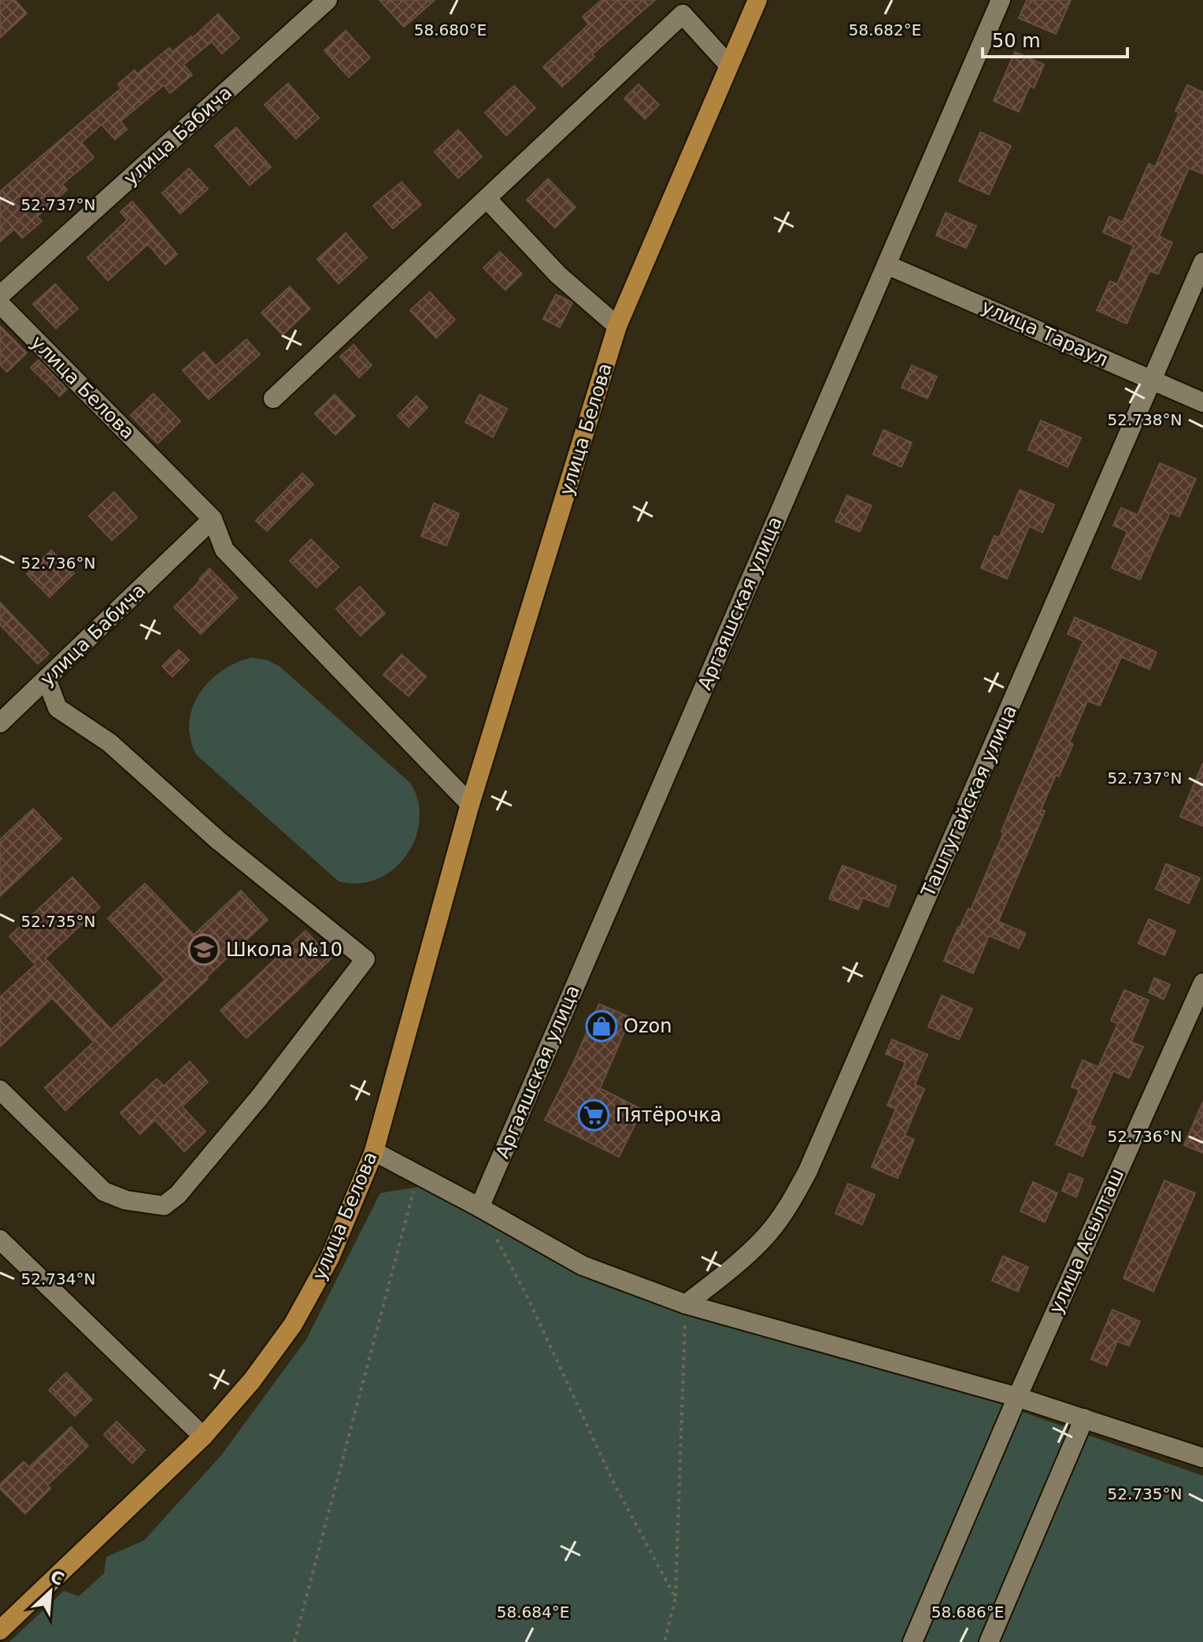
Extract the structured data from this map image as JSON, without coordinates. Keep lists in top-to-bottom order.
{
  "streets": {
    "main road": ["улица Белова"],
    "street": [
      "улица Бабича",
      "улица Тараул",
      "Аргаяшская улица",
      "Таштугайская улица",
      "улица Асылташ"
    ]
  },
  "crossings": [
    ["улица Бабича", "улица Белова"],
    ["улица Тараул", "Аргаяшская улица"],
    ["улица Тараул", "Таштугайская улица"]
  ],
  "places": {
    "school or university": ["Школа №10"],
    "shop": ["Ozon"],
    "supermarket": ["Пятёрочка"]
  },
  "scale_bar": "50 m",
  "north": "top right",
  "coordinates": [
    "58.680°E",
    "58.682°E",
    "52.737°N",
    "52.738°N",
    "52.736°N",
    "52.735°N",
    "52.734°N",
    "58.684°E",
    "58.686°E"
  ]
}
